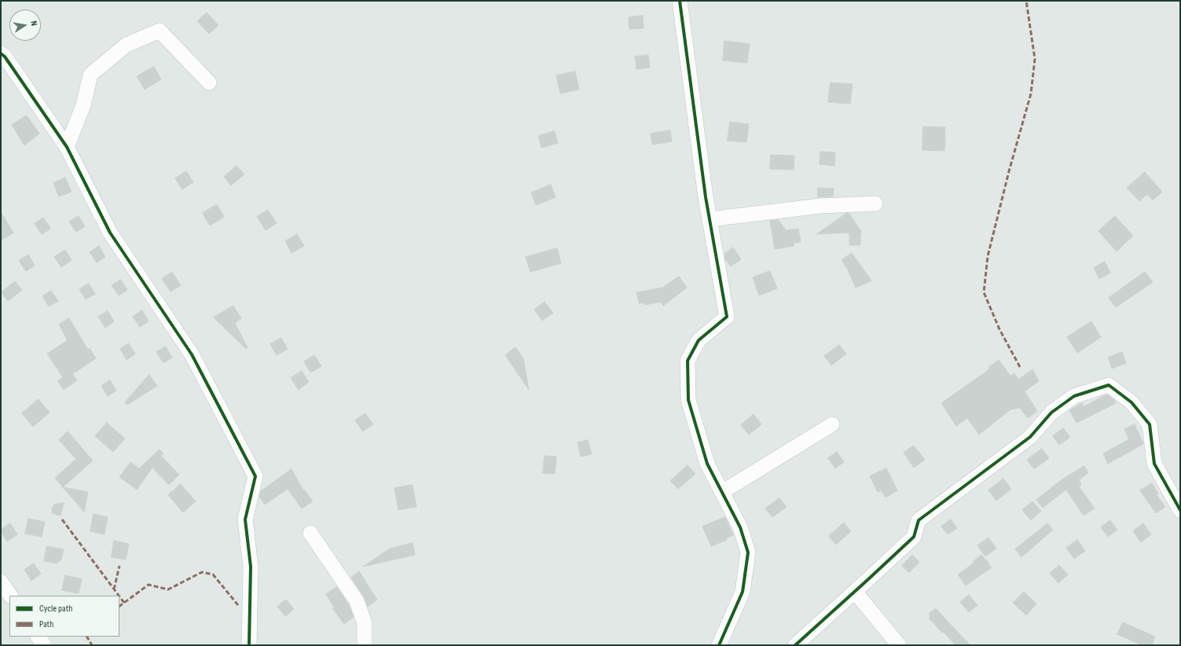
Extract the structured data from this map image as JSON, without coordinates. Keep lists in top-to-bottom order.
{
  "legend": ["Cycle path", "Path"],
  "north": "right"
}
